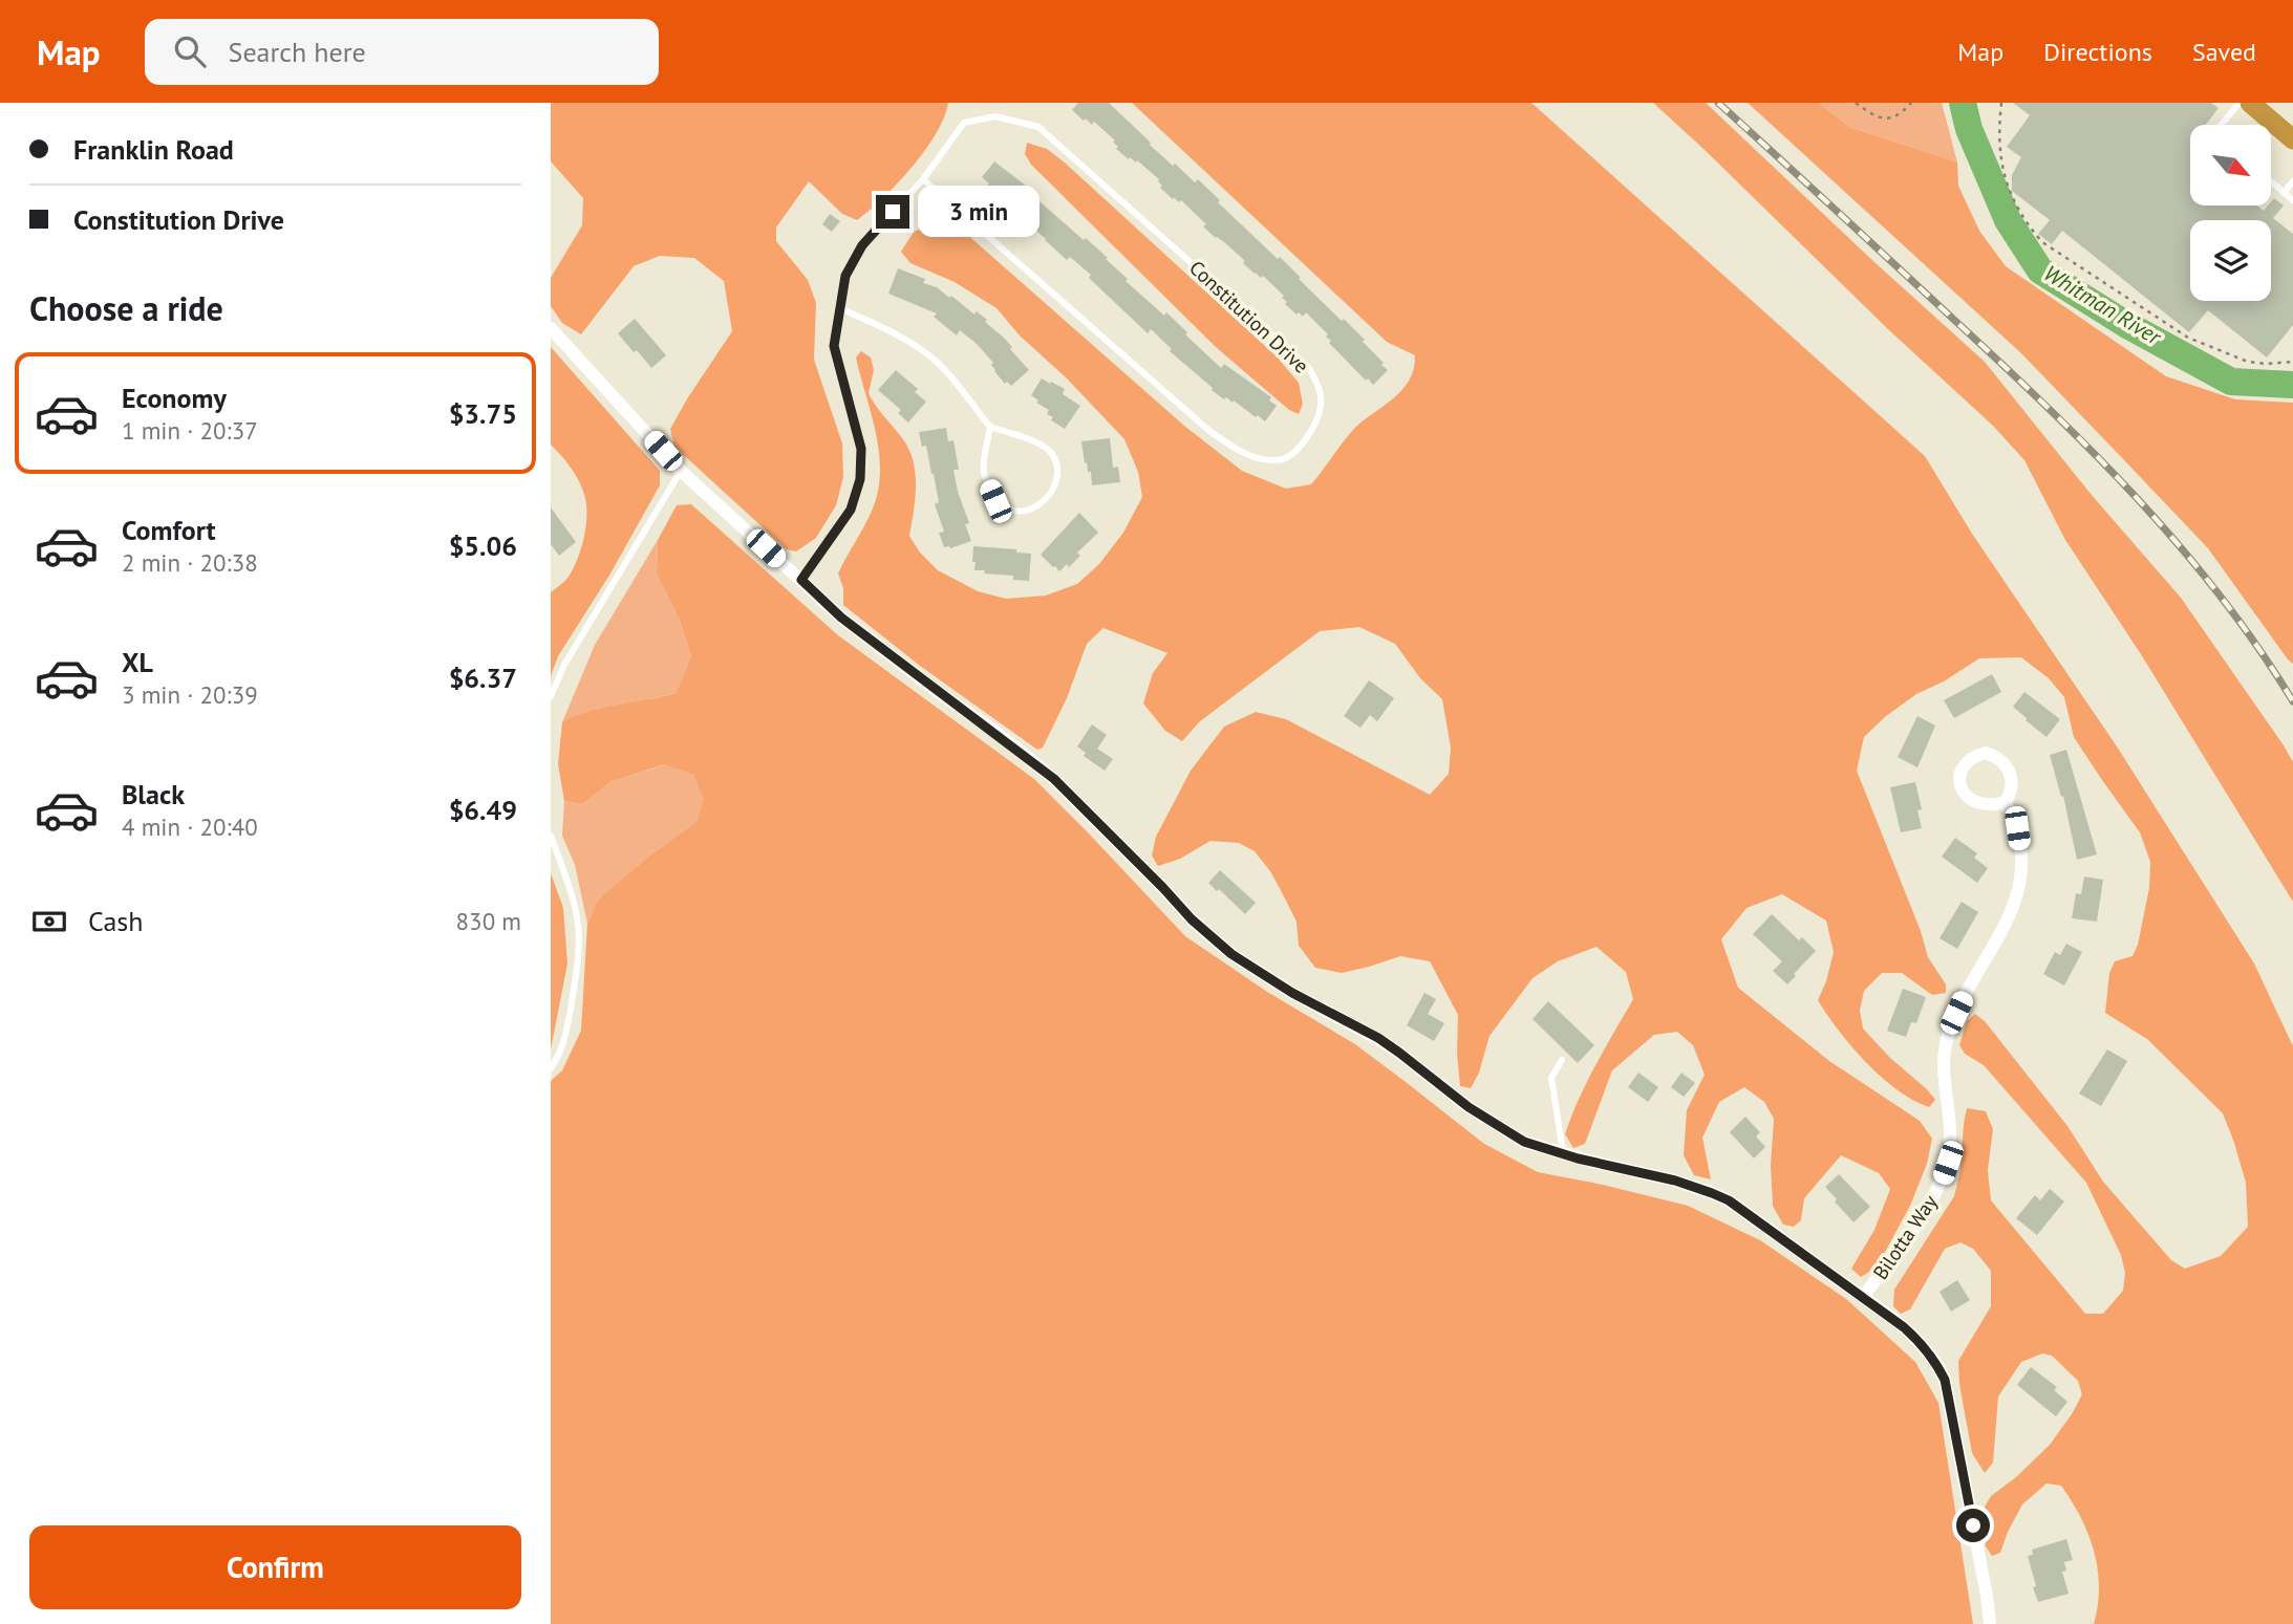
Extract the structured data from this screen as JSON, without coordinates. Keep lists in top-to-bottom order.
{
  "streets": {
    "street": ["Bilotta Way"],
    "lane": ["Constitution Drive"]
  },
  "water": ["Whitman River"],
  "north": "bottom right",
  "page": {
    "header": "Map",
    "search": "Search here",
    "nav": ["Map", "Directions", "Saved"],
    "banner": ["Franklin Road", "Constitution Drive"],
    "bubble": "3 min",
    "heading": "Choose a ride",
    "list": [
      {
        "name": "Economy",
        "note": "1 min · 20:37",
        "value": "$3.75"
      },
      {
        "name": "Comfort",
        "note": "2 min · 20:38",
        "value": "$5.06"
      },
      {
        "name": "XL",
        "note": "3 min · 20:39",
        "value": "$6.37"
      },
      {
        "name": "Black",
        "note": "4 min · 20:40",
        "value": "$6.49"
      }
    ],
    "pay": ["Cash", "830 m"],
    "buttons": "Confirm"
  }
}
